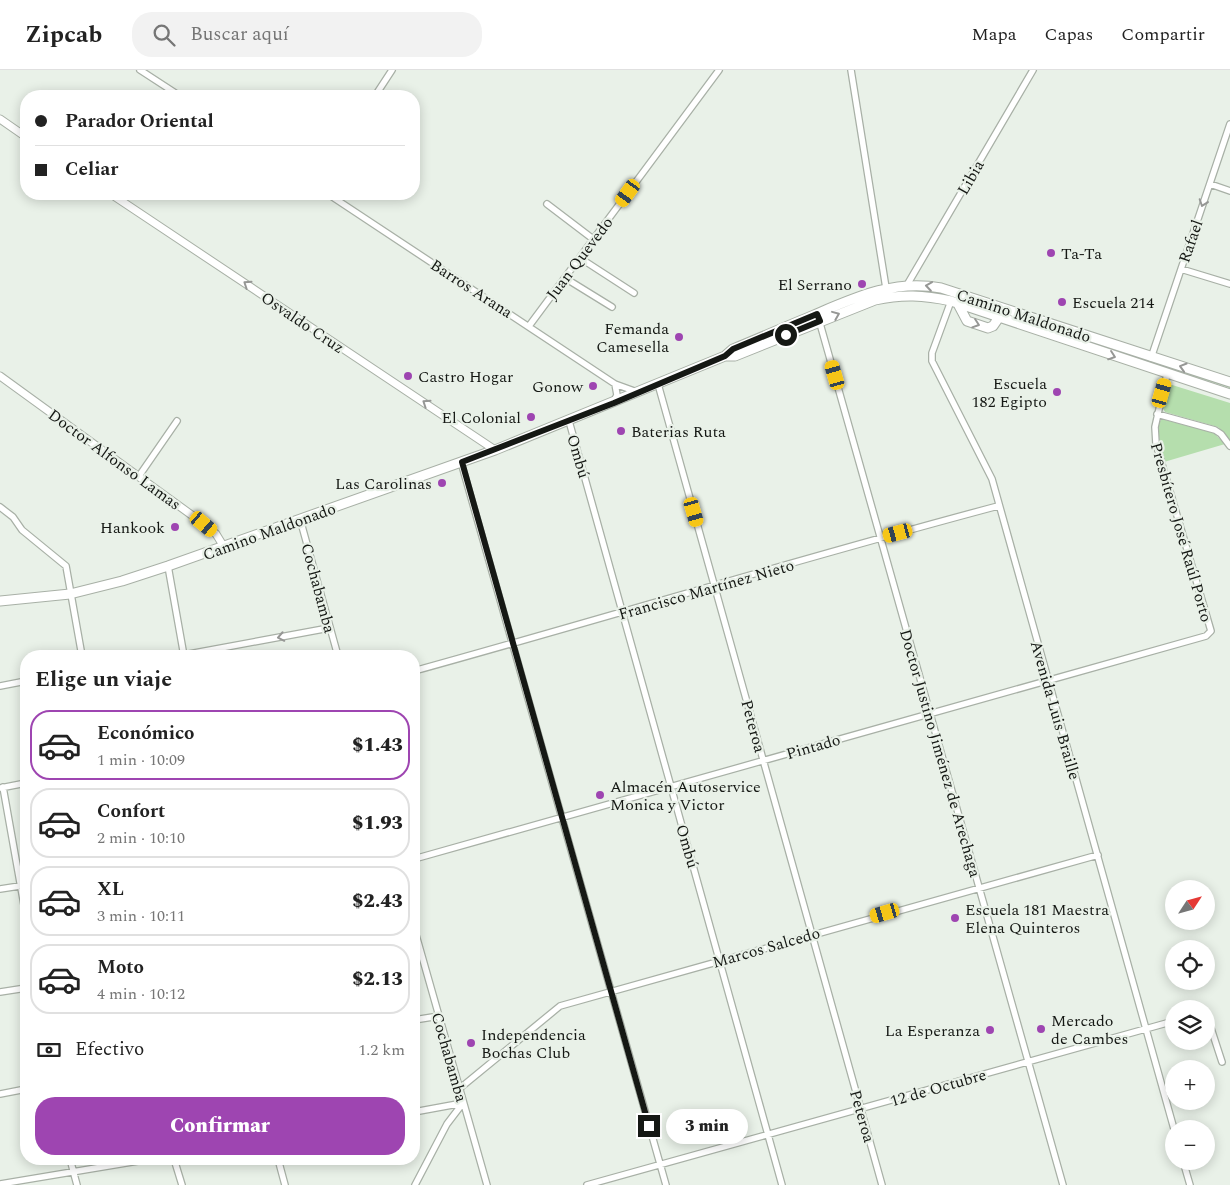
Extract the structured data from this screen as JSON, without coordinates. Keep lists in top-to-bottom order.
{
  "streets": {
    "main road": ["Camino Maldonado"],
    "street": [
      "Libia",
      "Rafael",
      "Juan Quevedo",
      "Barros Arana",
      "Osvaldo Cruz",
      "Ombú",
      "Doctor Alfonso Lamas",
      "Presbítero José Raúl Porto",
      "Cochabamba",
      "Francisco Martínez Nieto",
      "Avenida Luis Braille",
      "Peteroa",
      "Pintado",
      "Doctor Justino Jiménez de Arechaga",
      "Marcos Salcedo",
      "12 de Octubre"
    ]
  },
  "crossings": [
    ["Libia", "Camino Maldonado"],
    ["Rafael", "Camino Maldonado"],
    ["Juan Quevedo", "Barros Arana"],
    ["Barros Arana", "Camino Maldonado"],
    ["Camino Maldonado", "Osvaldo Cruz"],
    ["Camino Maldonado", "Ombú"],
    ["Camino Maldonado", "Doctor Alfonso Lamas"],
    ["Camino Maldonado", "Presbítero José Raúl Porto"],
    ["Camino Maldonado", "Cochabamba"],
    ["Camino Maldonado", "Avenida Luis Braille"],
    ["Camino Maldonado", "Peteroa"],
    ["Camino Maldonado", "Doctor Justino Jiménez de Arechaga"],
    ["Ombú", "Francisco Martínez Nieto"],
    ["Ombú", "Pintado"],
    ["Ombú", "Marcos Salcedo"],
    ["Ombú", "12 de Octubre"],
    ["Presbítero José Raúl Porto", "Pintado"],
    ["Cochabamba", "Marcos Salcedo"],
    ["Francisco Martínez Nieto", "Avenida Luis Braille"],
    ["Francisco Martínez Nieto", "Peteroa"],
    ["Francisco Martínez Nieto", "Doctor Justino Jiménez de Arechaga"],
    ["Avenida Luis Braille", "Pintado"],
    ["Avenida Luis Braille", "Marcos Salcedo"],
    ["Avenida Luis Braille", "12 de Octubre"],
    ["Peteroa", "Pintado"],
    ["Peteroa", "Marcos Salcedo"],
    ["Peteroa", "12 de Octubre"],
    ["Pintado", "Doctor Justino Jiménez de Arechaga"],
    ["Doctor Justino Jiménez de Arechaga", "Marcos Salcedo"],
    ["Doctor Justino Jiménez de Arechaga", "12 de Octubre"]
  ],
  "one_way": ["Rafael", "Osvaldo Cruz"],
  "places": [
    "Ta-Ta",
    "El Serrano",
    "Escuela 214",
    "Femanda Camesella",
    "Castro Hogar",
    "Gonow",
    "Escuela 182 Egipto",
    "El Colonial",
    "Baterias Ruta",
    "Las Carolinas",
    "Hankook",
    "Almacén Autoservice Monica y Victor",
    "Escuela 181 Maestra Elena Quinteros",
    "Mercado de Cambes",
    "La Esperanza",
    "Independencia Bochas Club"
  ],
  "north": "top right",
  "page": {
    "header": "Zipcab",
    "search": "Buscar aquí",
    "nav": ["Mapa", "Capas", "Compartir"],
    "banner": ["Parador Oriental", "Celiar"],
    "heading": "Elige un viaje",
    "list": [
      {
        "name": "Económico",
        "note": "1 min · 10:09",
        "value": "$1.43"
      },
      {
        "name": "Confort",
        "note": "2 min · 10:10",
        "value": "$1.93"
      },
      {
        "name": "XL",
        "note": "3 min · 10:11",
        "value": "$2.43"
      },
      {
        "name": "Moto",
        "note": "4 min · 10:12",
        "value": "$2.13"
      }
    ],
    "map_buttons": ["+", "−"],
    "pay": ["Efectivo", "1.2 km"],
    "buttons": "Confirmar",
    "bubble": "3 min"
  }
}
